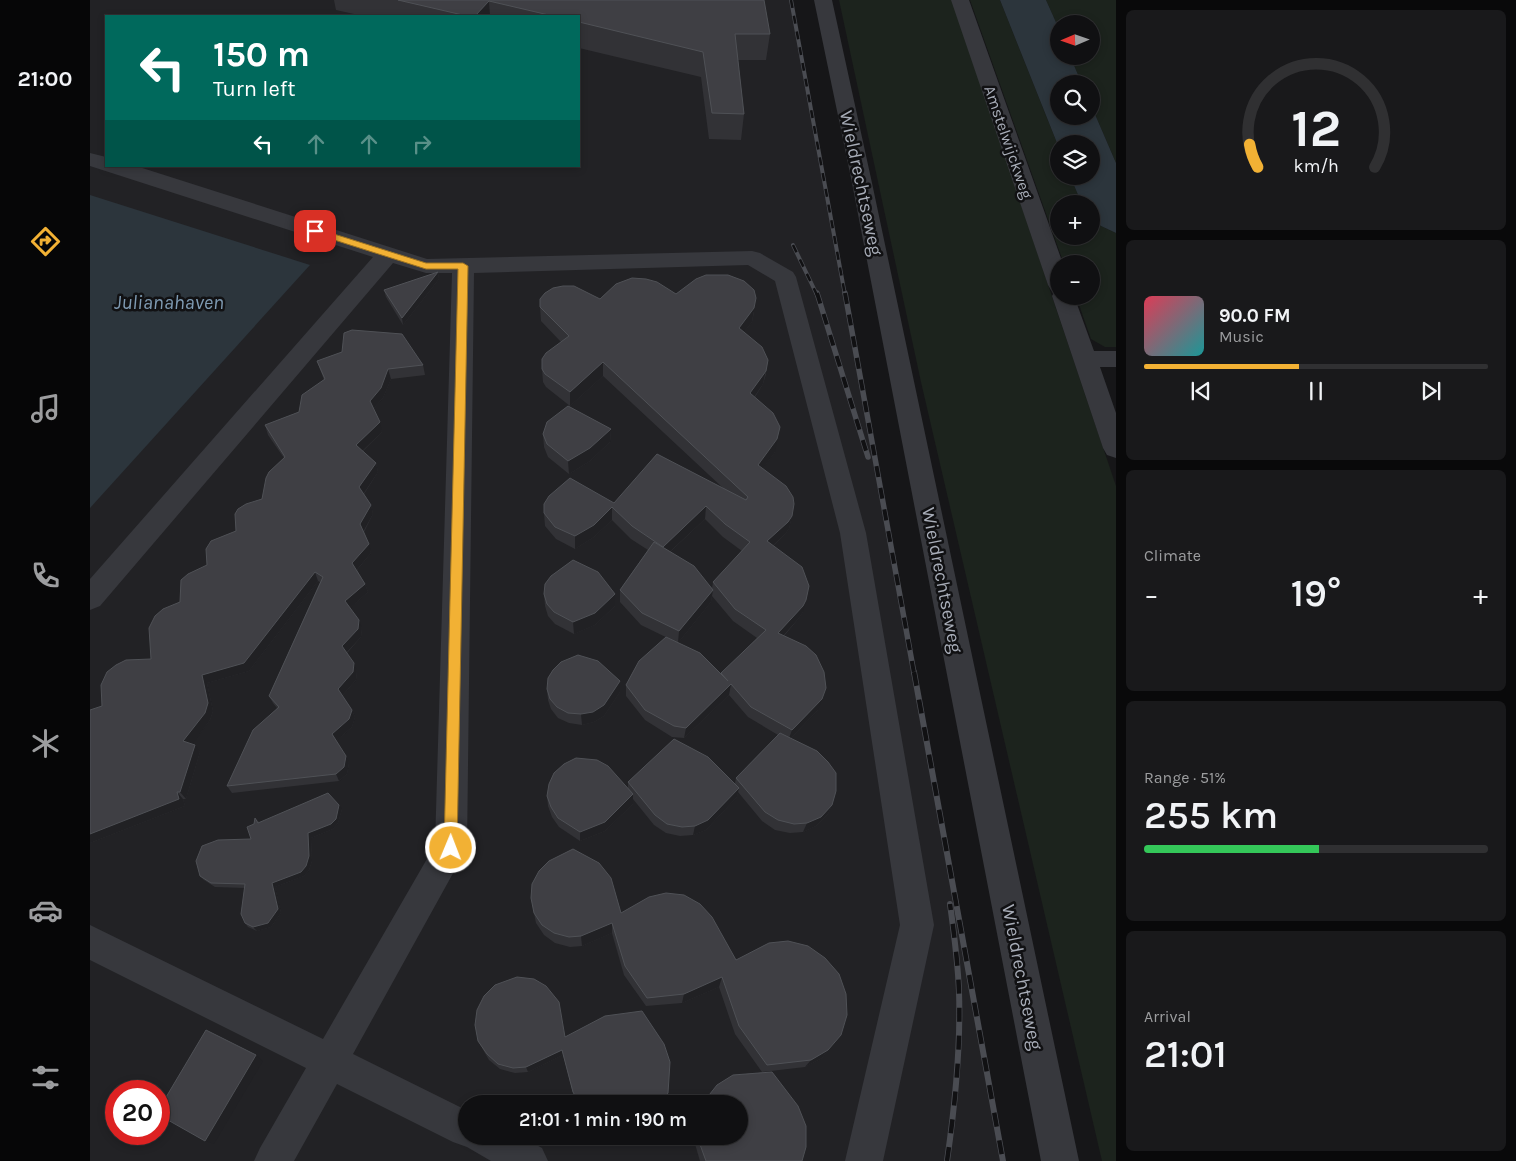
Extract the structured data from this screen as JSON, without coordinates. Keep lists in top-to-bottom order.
{
  "streets": {
    "street": ["Amstelwijckweg", "Wieldrechtseweg"]
  },
  "water": ["Julianahaven"],
  "north": "left",
  "page": {
    "tabs": "21:00",
    "map_buttons": ["+", "−"],
    "turn": ["150 m", "Turn left"],
    "song": ["90.0 FM", "Music"],
    "tile": [
      "Climate",
      ["Range · 51%", "255 km"],
      ["Arrival", "21:01"]
    ],
    "heat": ["−", "19°", "+"],
    "limit": "20",
    "trip": "21:01 · 1 min · 190 m",
    "gauge": ["12", "km/h"]
  }
}
